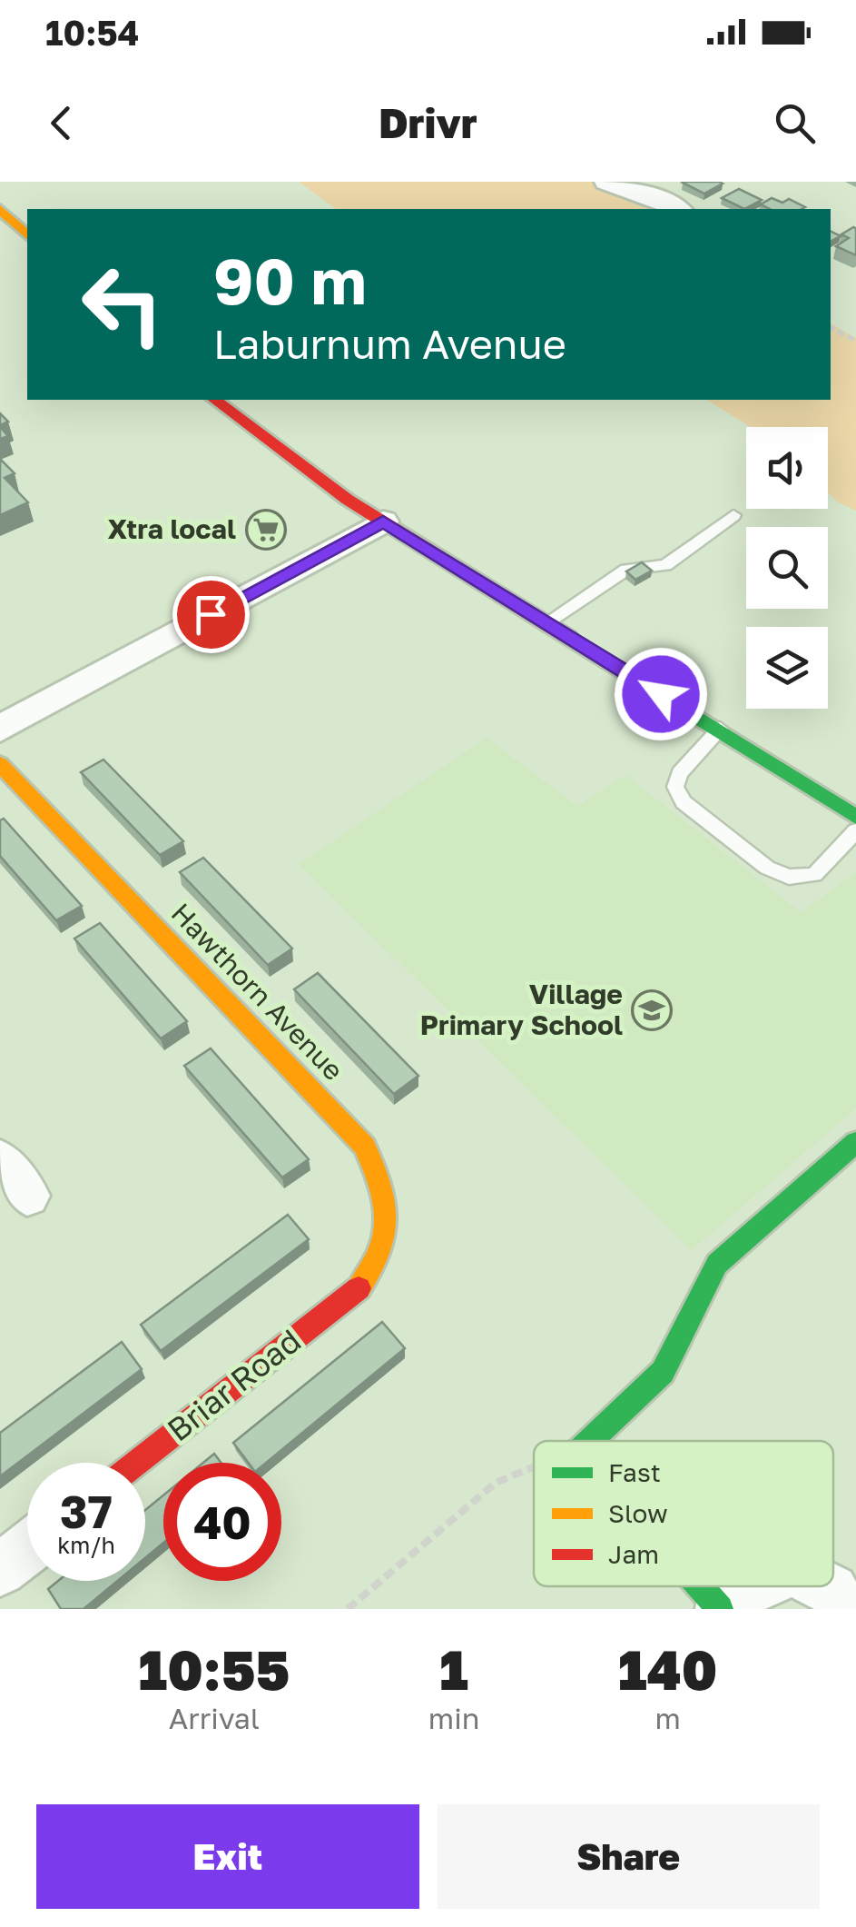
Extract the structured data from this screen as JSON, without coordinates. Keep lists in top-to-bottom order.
{
  "streets": {
    "street": ["Hawthorn Avenue", "Briar Road"]
  },
  "crossings": [
    ["Hawthorn Avenue", "Briar Road"]
  ],
  "places": {
    "supermarket": ["Xtra local"],
    "school or university": ["Village Primary School"]
  },
  "legend": ["Fast", "Slow", "Jam"],
  "page": {
    "status": "10:54",
    "header": "Drivr",
    "turn": ["90 m", "Laburnum Avenue"],
    "speed": "37 km/h",
    "limit": "40",
    "eta": [
      "10:55",
      "Arrival",
      "1",
      "min",
      "140",
      "m"
    ],
    "buttons": ["Exit", "Share"]
  }
}
